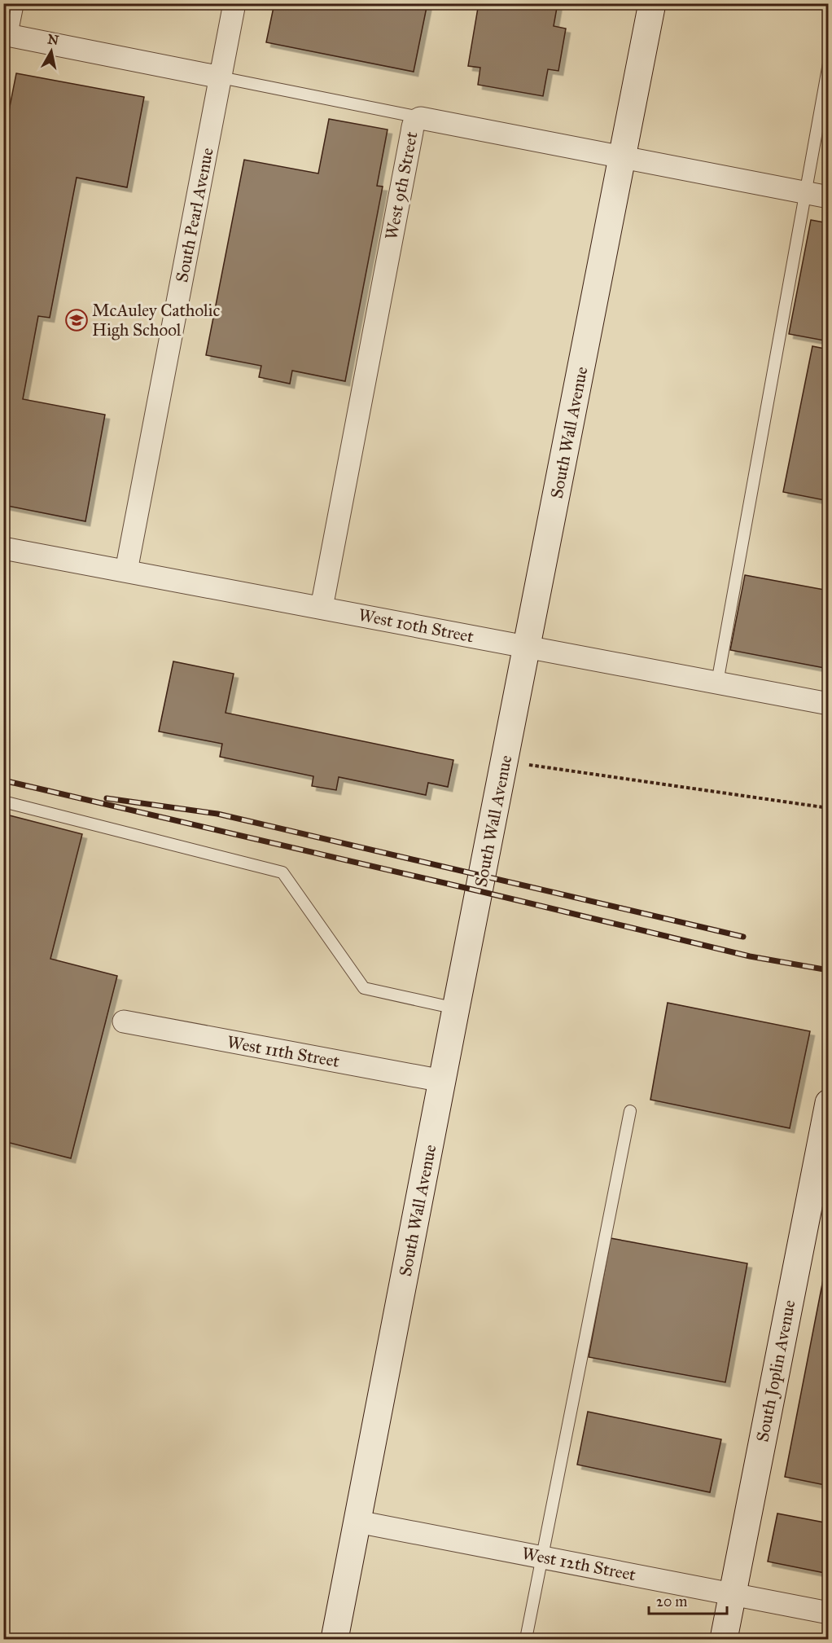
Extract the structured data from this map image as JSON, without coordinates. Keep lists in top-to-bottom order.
{
  "streets": {
    "street": [
      "West 9th Street",
      "South Pearl Avenue",
      "South Wall Avenue",
      "West 10th Street",
      "West 11th Street",
      "South Joplin Avenue",
      "West 12th Street"
    ]
  },
  "crossings": [
    ["West 9th Street", "South Wall Avenue"],
    ["West 9th Street", "West 10th Street"],
    ["South Pearl Avenue", "West 10th Street"],
    ["South Wall Avenue", "West 10th Street"],
    ["South Wall Avenue", "West 11th Street"],
    ["South Wall Avenue", "West 12th Street"],
    ["South Joplin Avenue", "West 12th Street"]
  ],
  "places": {
    "school or university": ["McAuley Catholic High School"]
  },
  "scale_bar": "20 m",
  "north": "top"
}
